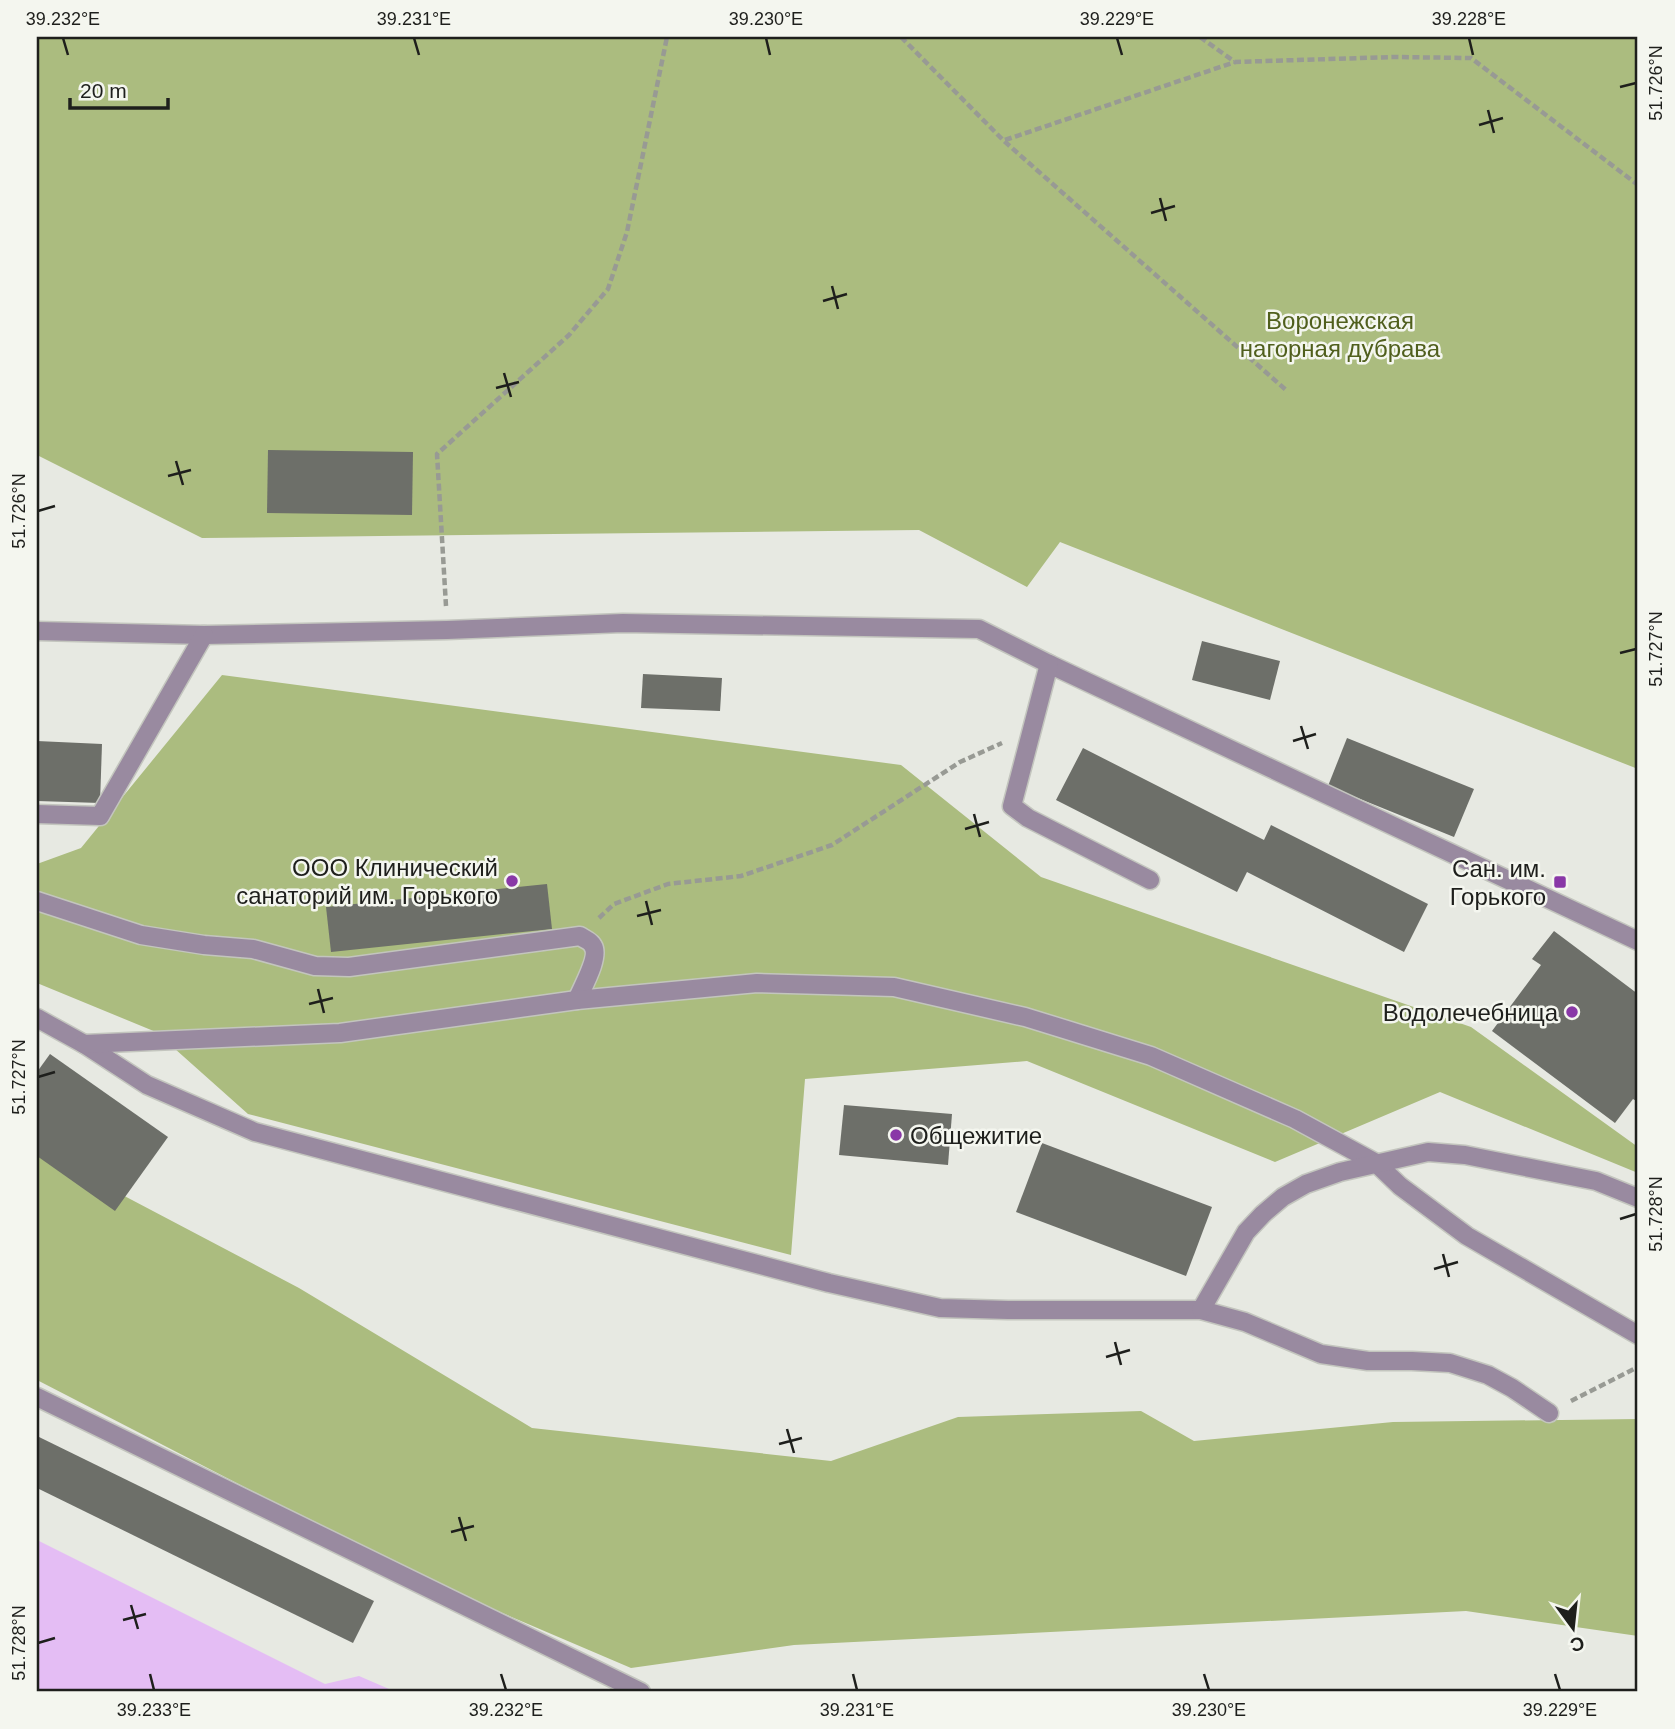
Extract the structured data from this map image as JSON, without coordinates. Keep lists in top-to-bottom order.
{
  "parks": ["Воронежская нагорная дубрава"],
  "places": {
    "other": ["ООО Клинический санаторий им. Горького", "Водолечебница", "Общежитие"],
    "transit": ["Сан. им. Горького"]
  },
  "scale_bar": "20 m",
  "north": "bottom",
  "coordinates": [
    "39.232°E",
    "39.231°E",
    "39.230°E",
    "39.229°E",
    "39.228°E",
    "51.726°N",
    "51.727°N",
    "51.728°N",
    "39.233°E"
  ]
}
